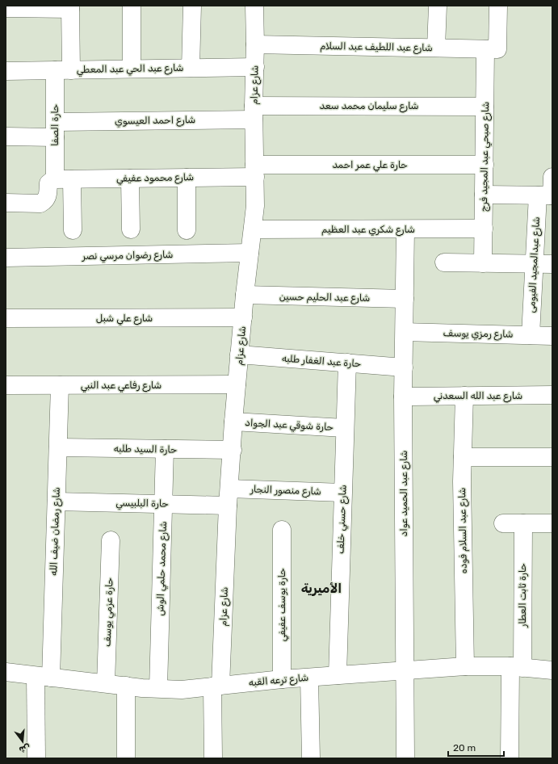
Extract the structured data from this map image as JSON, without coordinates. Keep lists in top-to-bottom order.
{
  "streets": {
    "street": [
      "شارع عبد اللطيف عبد السلام",
      "شارع عبد الحي عبد المعطي",
      "شارع عزام",
      "شارع سليمان محمد سعد",
      "شارع احمد العيسوي",
      "حارة الصفا",
      "شارع صبحي عبد المجيد فرج",
      "حارة علي عمر احمد",
      "شارع محمود عفيفي",
      "شارع شكري عبد العظيم",
      "شارع رضوان مرسي نصر",
      "شارع عبدالمجيد الفيومى",
      "شارع عبد الحليم حسين",
      "شارع علي شبل",
      "شارع رمزي يوسف",
      "حارة عبد الغفار طلبه",
      "شارع رفاعي عبد النبي",
      "شارع عبد الله السعدني",
      "حارة شوقي عبد الجواد",
      "حارة السيد طلبه",
      "شارع منصور النجار",
      "شارع عبد الحميد عواد",
      "حارة البلبيسي",
      "شارع حسني خلف",
      "شارع عبد السلام فوده",
      "شارع رمضان ضيف الله",
      "شارع محمد حلمي الوش",
      "حارة ثابت العطار",
      "حارة يوسف عفيفي",
      "حارة عزمي يوسف",
      "شارع ترعه القبه"
    ]
  },
  "crossings": [
    ["شارع عبد اللطيف عبد السلام", "شارع عزام"],
    ["شارع عبد اللطيف عبد السلام", "شارع صبحي عبد المجيد فرج"],
    ["شارع عبد الحي عبد المعطي", "شارع عزام"],
    ["شارع عبد الحي عبد المعطي", "حارة الصفا"],
    ["شارع عزام", "شارع سليمان محمد سعد"],
    ["شارع عزام", "شارع احمد العيسوي"],
    ["شارع عزام", "حارة علي عمر احمد"],
    ["شارع عزام", "شارع محمود عفيفي"],
    ["شارع عزام", "شارع شكري عبد العظيم"],
    ["شارع عزام", "شارع رضوان مرسي نصر"],
    ["شارع عزام", "شارع عبد الحليم حسين"],
    ["شارع عزام", "شارع علي شبل"],
    ["شارع عزام", "حارة عبد الغفار طلبه"],
    ["شارع عزام", "شارع رفاعي عبد النبي"],
    ["شارع عزام", "حارة شوقي عبد الجواد"],
    ["شارع عزام", "حارة السيد طلبه"],
    ["شارع عزام", "شارع منصور النجار"],
    ["شارع عزام", "حارة البلبيسي"],
    ["شارع عزام", "شارع ترعه القبه"],
    ["شارع سليمان محمد سعد", "شارع احمد العيسوي"],
    ["شارع سليمان محمد سعد", "شارع صبحي عبد المجيد فرج"],
    ["شارع احمد العيسوي", "حارة الصفا"],
    ["حارة الصفا", "شارع محمود عفيفي"],
    ["شارع صبحي عبد المجيد فرج", "حارة علي عمر احمد"],
    ["شارع صبحي عبد المجيد فرج", "شارع شكري عبد العظيم"],
    ["حارة علي عمر احمد", "شارع محمود عفيفي"],
    ["شارع شكري عبد العظيم", "شارع عبد الحميد عواد"],
    ["شارع عبدالمجيد الفيومى", "شارع رمزي يوسف"],
    ["شارع عبد الحليم حسين", "شارع عبد الحميد عواد"],
    ["شارع رمزي يوسف", "شارع عبد الحميد عواد"],
    ["حارة عبد الغفار طلبه", "شارع عبد الحميد عواد"],
    ["حارة عبد الغفار طلبه", "شارع حسني خلف"],
    ["شارع رفاعي عبد النبي", "شارع رمضان ضيف الله"],
    ["شارع عبد الله السعدني", "شارع عبد الحميد عواد"],
    ["شارع عبد الله السعدني", "شارع عبد السلام فوده"],
    ["حارة شوقي عبد الجواد", "شارع حسني خلف"],
    ["حارة السيد طلبه", "شارع رمضان ضيف الله"],
    ["حارة السيد طلبه", "شارع محمد حلمي الوش"],
    ["شارع منصور النجار", "حارة البلبيسي"],
    ["شارع منصور النجار", "شارع حسني خلف"],
    ["شارع عبد الحميد عواد", "شارع ترعه القبه"],
    ["حارة البلبيسي", "شارع رمضان ضيف الله"],
    ["حارة البلبيسي", "شارع محمد حلمي الوش"],
    ["شارع حسني خلف", "شارع ترعه القبه"],
    ["شارع عبد السلام فوده", "شارع ترعه القبه"],
    ["شارع رمضان ضيف الله", "شارع ترعه القبه"],
    ["شارع محمد حلمي الوش", "شارع ترعه القبه"],
    ["حارة ثابت العطار", "شارع ترعه القبه"],
    ["حارة يوسف عفيفي", "شارع ترعه القبه"],
    ["حارة عزمي يوسف", "شارع ترعه القبه"]
  ],
  "districts": ["الأميرية"],
  "scale_bar": "20 m",
  "north": "bottom"
}
